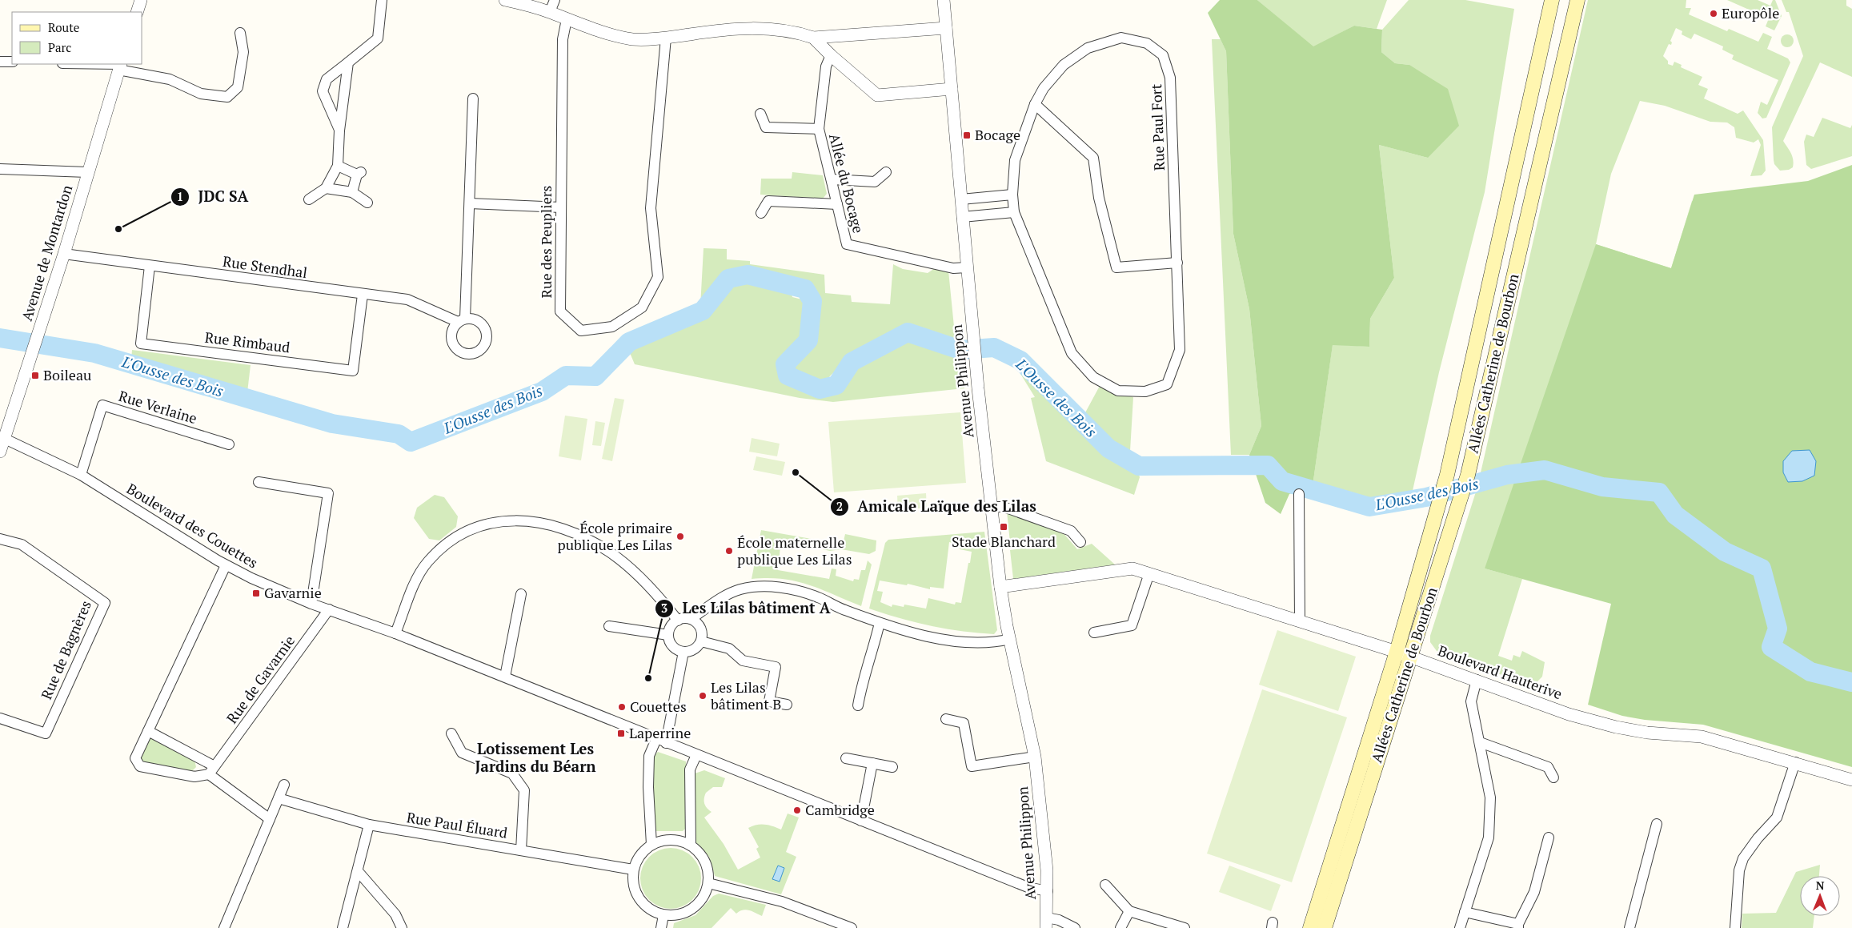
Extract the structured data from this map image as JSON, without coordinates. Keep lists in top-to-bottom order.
{
  "streets": {
    "main road": ["Allées Catherine de Bourbon"],
    "street": [
      "Rue Paul Fort",
      "Allée du Bocage",
      "Rue des Peupliers",
      "Avenue de Montardon",
      "Rue Stendhal",
      "Rue Rimbaud",
      "Avenue Philippon",
      "Rue Verlaine",
      "Boulevard des Couettes",
      "Rue de Bagnères",
      "Boulevard Hauterive",
      "Rue de Gavarnie",
      "Rue Paul Éluard"
    ]
  },
  "crossings": [
    ["Allée du Bocage", "Avenue Philippon"],
    ["Avenue de Montardon", "Rue Stendhal"],
    ["Avenue de Montardon", "Boulevard des Couettes"],
    ["Rue Stendhal", "Rue Rimbaud"],
    ["Allées Catherine de Bourbon", "Boulevard Hauterive"],
    ["Avenue Philippon", "Boulevard des Couettes"],
    ["Avenue Philippon", "Boulevard Hauterive"],
    ["Rue Verlaine", "Boulevard des Couettes"],
    ["Boulevard des Couettes", "Rue de Gavarnie"]
  ],
  "districts": ["Lotissement Les Jardins du Béarn"],
  "water": ["L'Ousse des Bois"],
  "places": {
    "other": [
      "Europôle",
      "JDC SA",
      "Amicale Laïque des Lilas",
      "École primaire publique Les Lilas",
      "École maternelle publique Les Lilas",
      "Les Lilas bâtiment A",
      "Les Lilas bâtiment B",
      "Couettes",
      "Cambridge"
    ],
    "transit": [
      "Bocage",
      "Boileau",
      "Stade Blanchard",
      "Gavarnie",
      "Laperrine"
    ]
  },
  "legend": ["Route", "Parc"],
  "north": "top"
}
